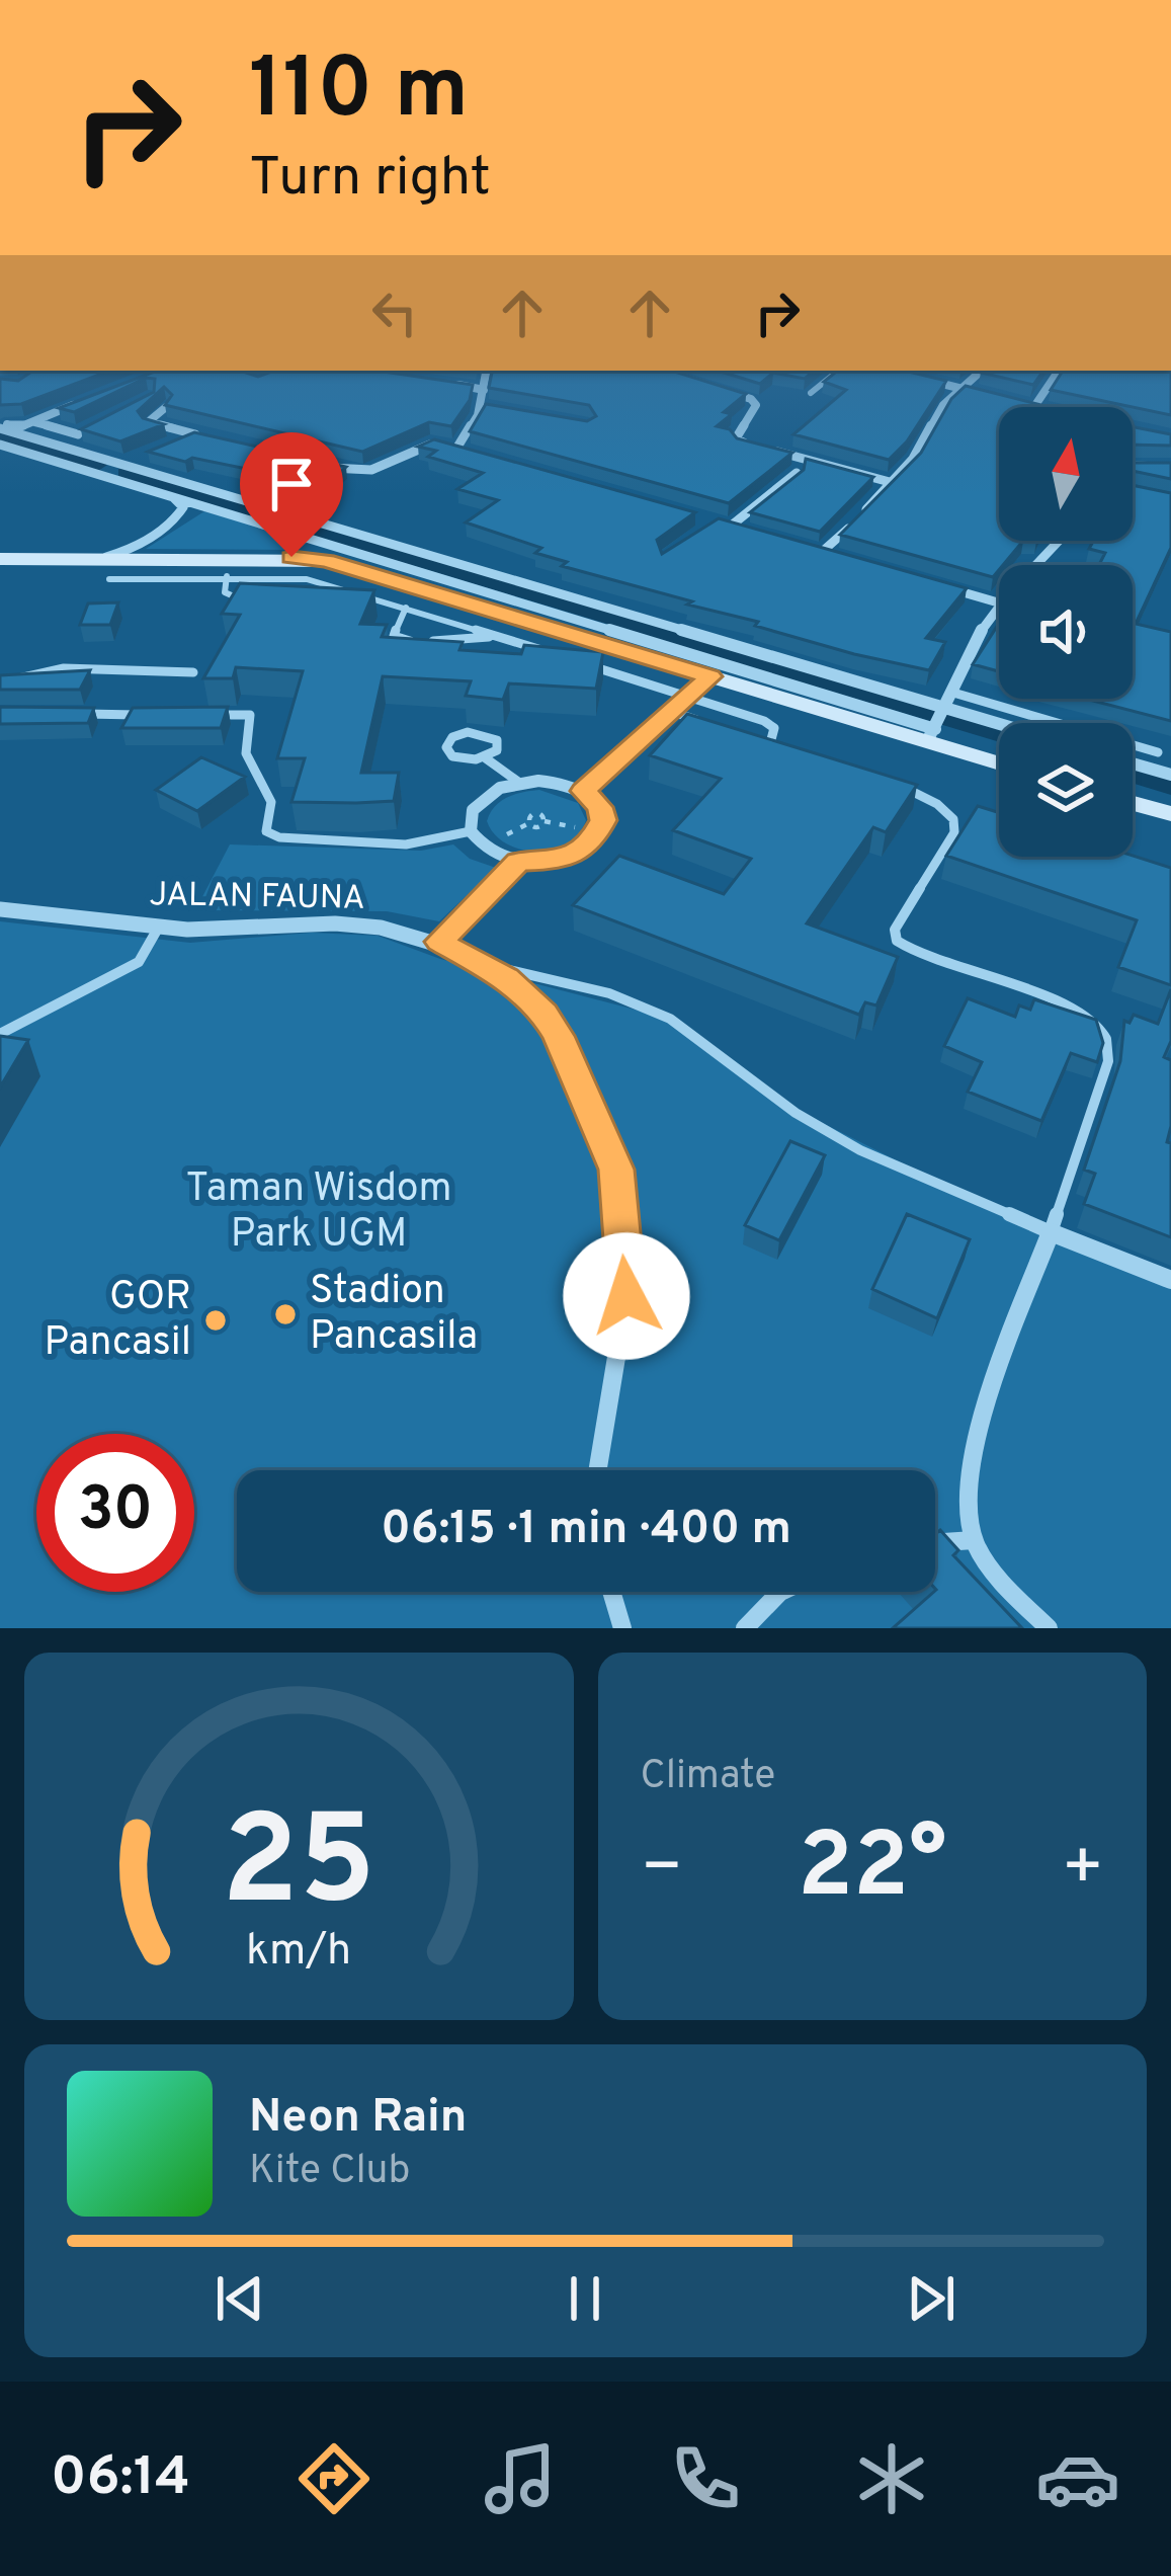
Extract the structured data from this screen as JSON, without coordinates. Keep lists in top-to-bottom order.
{
  "streets": {
    "street": ["JALAN FAUNA"]
  },
  "parks": ["Taman Wisdom Park UGM"],
  "places": ["Stadion Pancasila", "GOR Pancasil"],
  "north": "top",
  "page": {
    "turn": ["110 m", "Turn right"],
    "limit": "30",
    "trip": "06:15 · 1 min · 400 m",
    "tile": "Climate",
    "heat": ["−", "22°", "+"],
    "song": ["Neon Rain", "Kite Club"],
    "tabs": "06:14",
    "gauge": ["25", "km/h"]
  }
}
